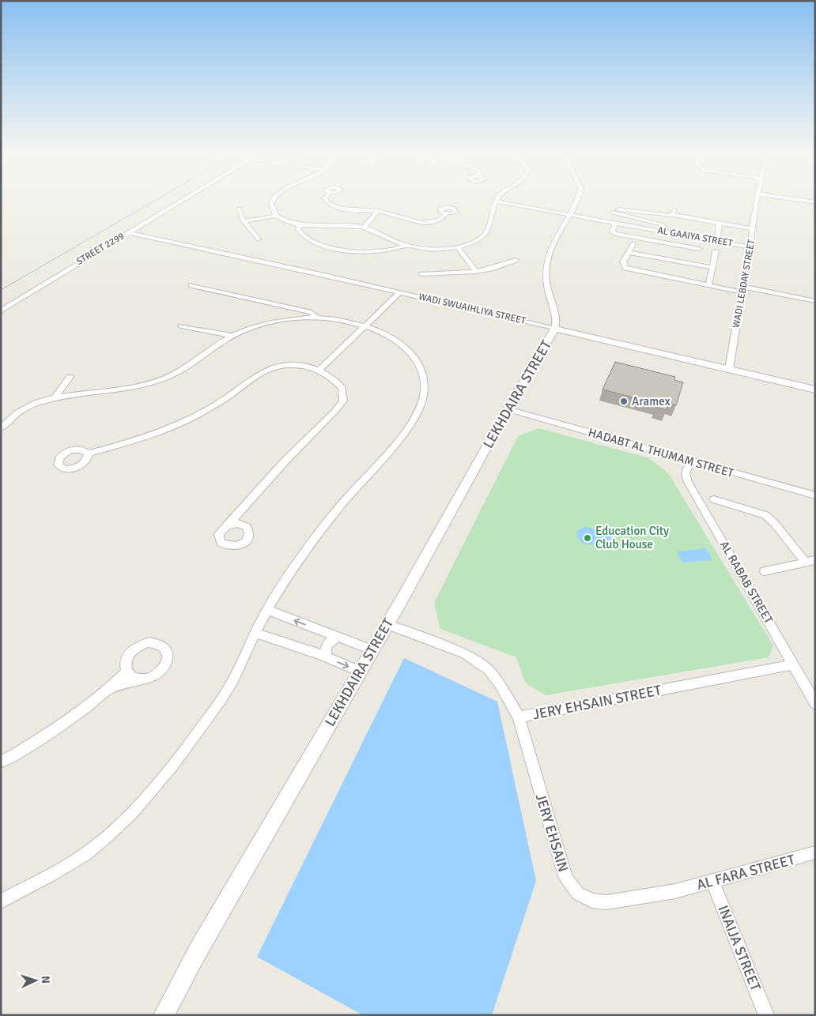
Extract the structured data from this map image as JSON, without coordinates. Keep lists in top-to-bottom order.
{
  "streets": {
    "street": [
      "AL GAAIYA STREET",
      "STREET 2299",
      "WADI LEBDAY STREET",
      "WADI SWUAIHLIYA STREET",
      "LEKHDAIRA STREET",
      "HADABT AL THUMAM STREET",
      "AL RABAB STREET",
      "JERY EHSAIN STREET",
      "JERY EHSAIN",
      "AL FARA STREET",
      "INAIJA STREET"
    ]
  },
  "crossings": [
    ["AL GAAIYA STREET", "WADI LEBDAY STREET"],
    ["STREET 2299", "WADI SWUAIHLIYA STREET"],
    ["WADI LEBDAY STREET", "WADI SWUAIHLIYA STREET"],
    ["WADI SWUAIHLIYA STREET", "LEKHDAIRA STREET"],
    ["LEKHDAIRA STREET", "HADABT AL THUMAM STREET"],
    ["LEKHDAIRA STREET", "JERY EHSAIN STREET"],
    ["HADABT AL THUMAM STREET", "AL RABAB STREET"],
    ["AL RABAB STREET", "JERY EHSAIN STREET"],
    ["JERY EHSAIN STREET", "JERY EHSAIN"],
    ["JERY EHSAIN", "AL FARA STREET"],
    ["AL FARA STREET", "INAIJA STREET"]
  ],
  "places": ["Aramex", "Education City Club House"],
  "north": "right"
}
